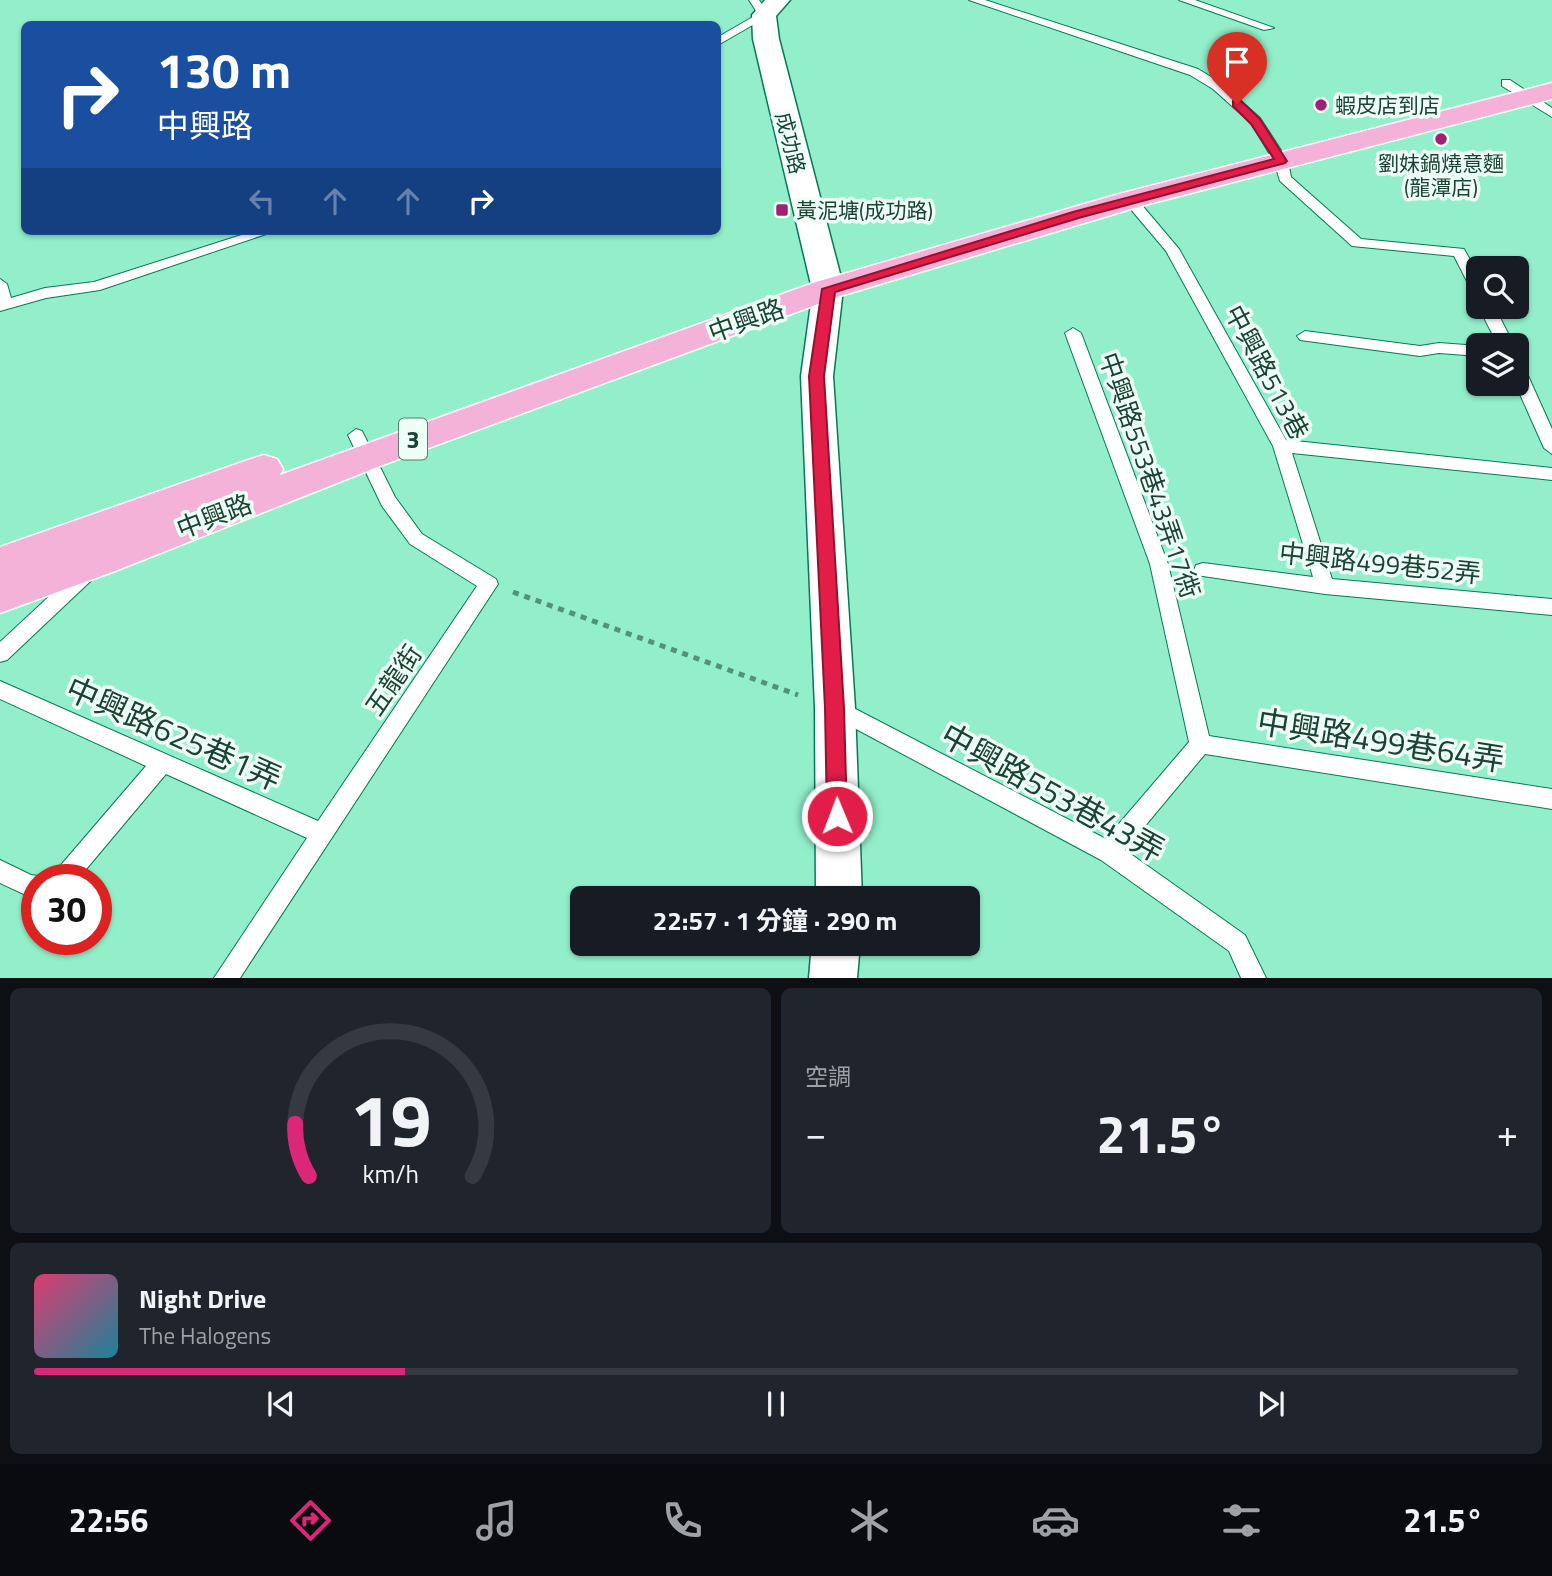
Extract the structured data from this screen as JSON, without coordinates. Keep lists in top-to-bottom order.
{
  "streets": {
    "main road": ["中興路", "3"],
    "street": ["成功路"],
    "lane": [
      "中興路513巷",
      "中興路553巷43弄17衖",
      "中興路499巷52弄",
      "五龍街",
      "中興路625巷1弄",
      "中興路499巷64弄",
      "中興路553巷43弄"
    ]
  },
  "crossings": [
    ["成功路", "中興路"],
    ["中興路", "中興路513巷"],
    ["中興路513巷", "中興路499巷52弄"],
    ["中興路553巷43弄17衖", "中興路499巷64弄"],
    ["五龍街", "中興路625巷1弄"]
  ],
  "places": {
    "other": ["蝦皮店到店", "劉妹鍋燒意麵 (龍潭店)"],
    "transit": ["黃泥塘(成功路)"]
  },
  "page": {
    "turn": ["130 m", "中興路"],
    "limit": "30",
    "trip": "22:57 · 1 分鐘 · 290 m",
    "tile": "空調",
    "heat": ["−", "21.5°", "+"],
    "song": ["Night Drive", "The Halogens"],
    "tabs": ["22:56", "21.5°"],
    "gauge": ["19", "km/h"]
  }
}
